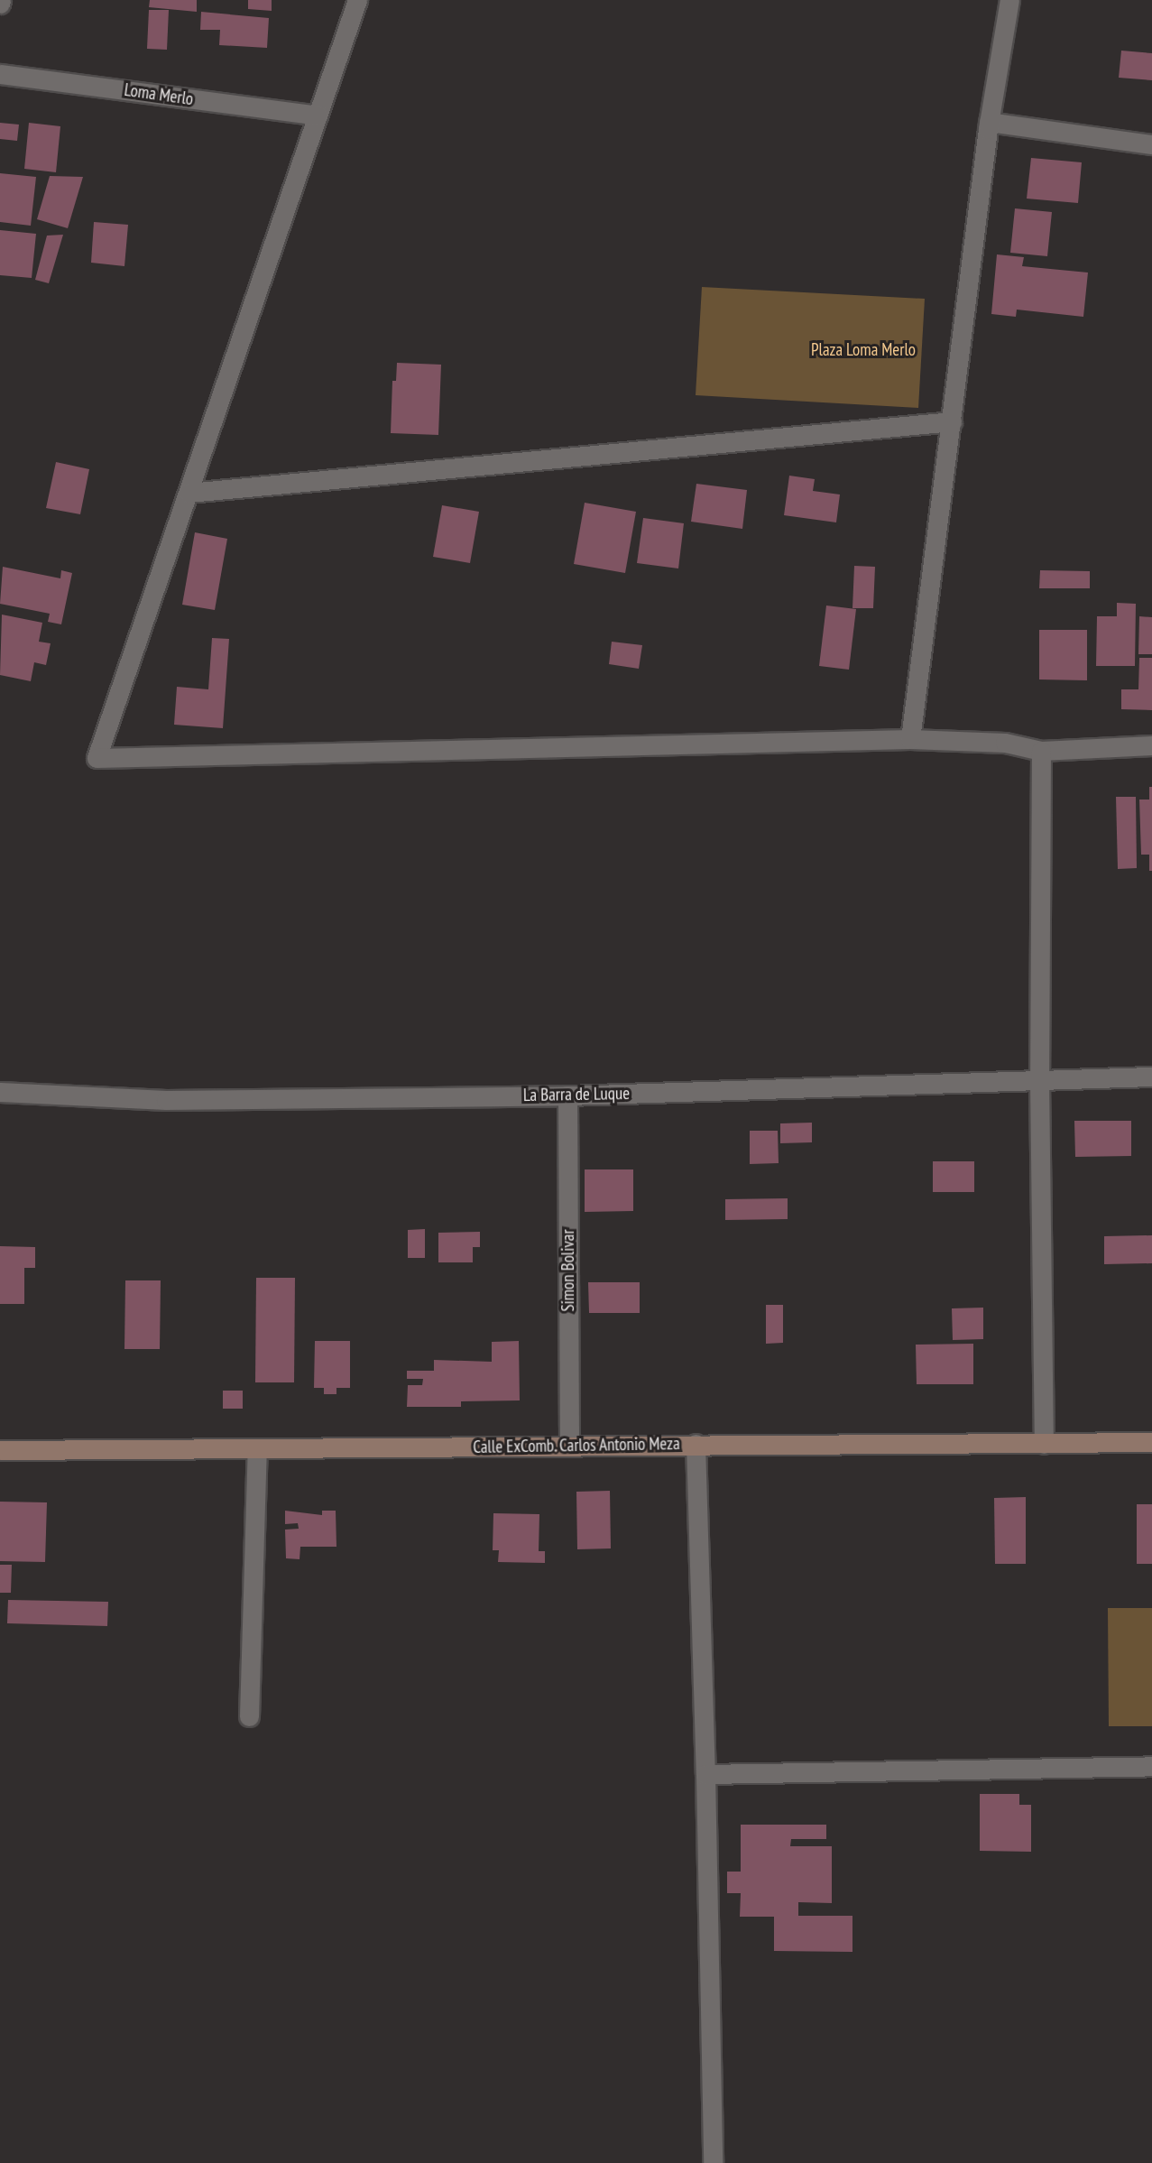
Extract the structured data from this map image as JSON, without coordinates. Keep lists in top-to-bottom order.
{
  "streets": {
    "street": [
      "Loma Merlo",
      "La Barra de Luque",
      "Simon Bolivar",
      "Calle ExComb. Carlos Antonio Meza"
    ]
  },
  "crossings": [
    ["La Barra de Luque", "Simon Bolivar"],
    ["Simon Bolivar", "Calle ExComb. Carlos Antonio Meza"]
  ],
  "parks": ["Plaza Loma Merlo"]
}
